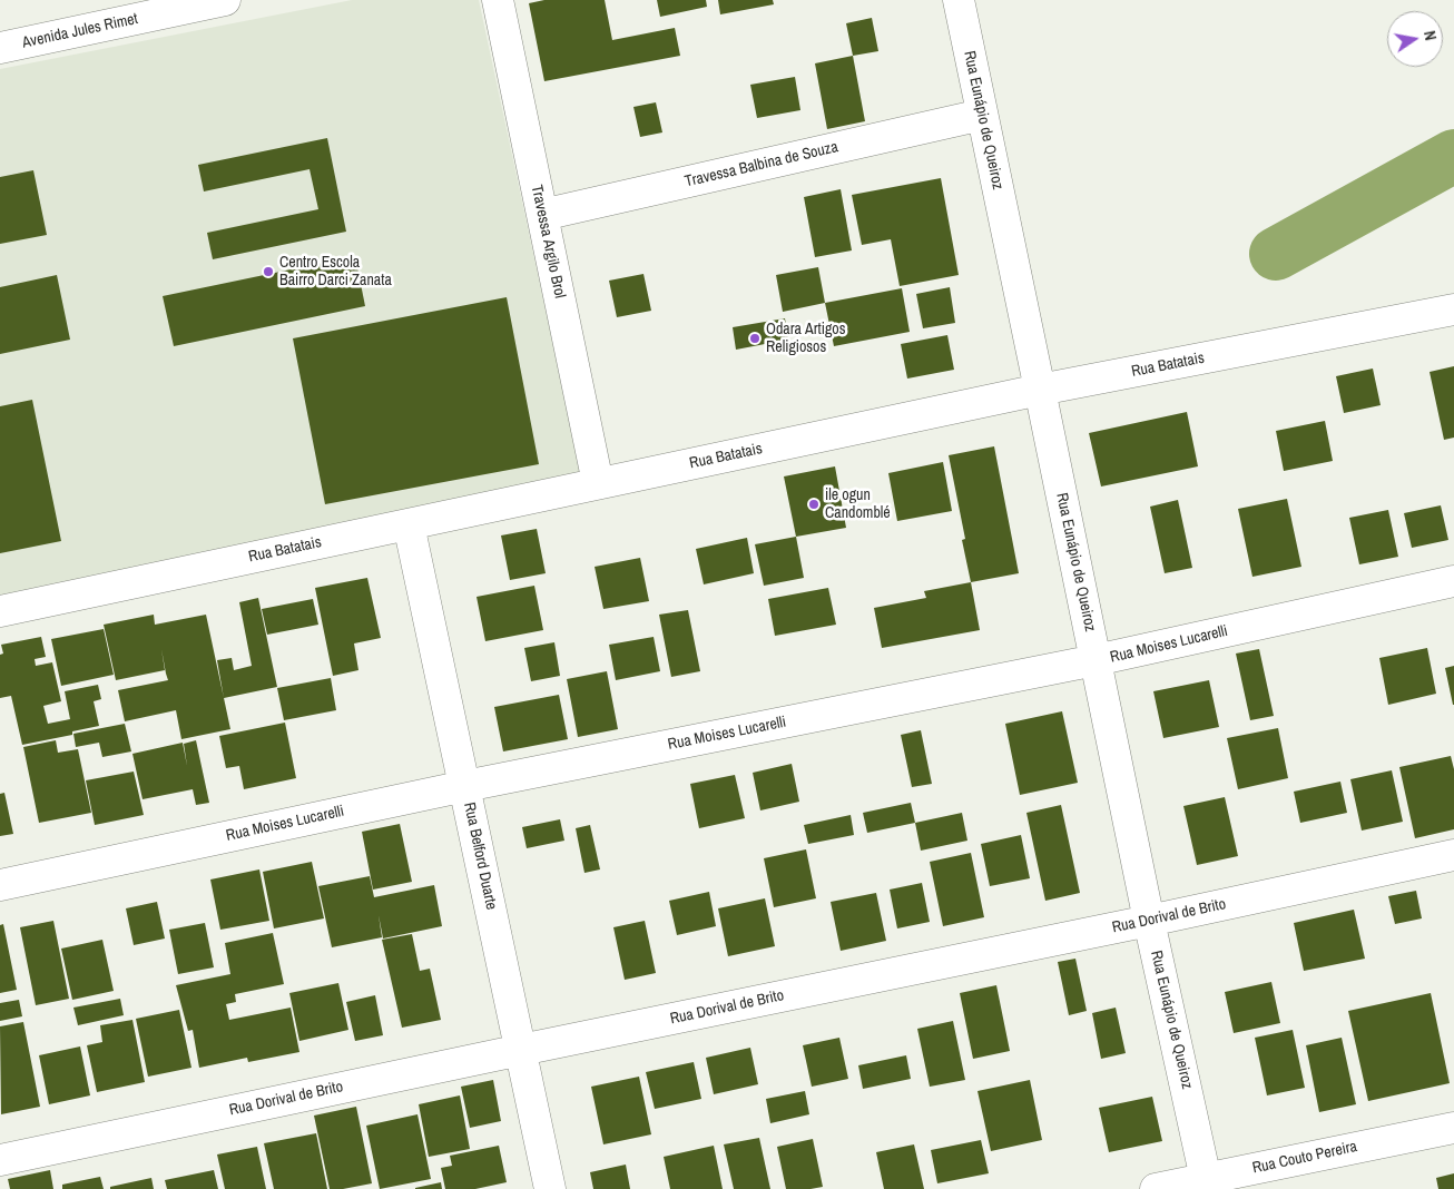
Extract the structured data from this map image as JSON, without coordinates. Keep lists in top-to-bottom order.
{
  "streets": {
    "street": [
      "Avenida Jules Rimet",
      "Rua Eunápio de Queiroz",
      "Travessa Balbina de Souza",
      "Travessa Argilo Brol",
      "Rua Batatais",
      "Rua Moises Lucarelli",
      "Rua Belford Duarte",
      "Rua Dorival de Brito",
      "Rua Couto Pereira"
    ]
  },
  "crossings": [
    ["Rua Eunápio de Queiroz", "Travessa Balbina de Souza"],
    ["Rua Eunápio de Queiroz", "Rua Batatais"],
    ["Rua Eunápio de Queiroz", "Rua Moises Lucarelli"],
    ["Rua Eunápio de Queiroz", "Rua Dorival de Brito"],
    ["Rua Eunápio de Queiroz", "Rua Couto Pereira"],
    ["Travessa Balbina de Souza", "Travessa Argilo Brol"],
    ["Travessa Argilo Brol", "Rua Batatais"],
    ["Rua Batatais", "Rua Belford Duarte"],
    ["Rua Moises Lucarelli", "Rua Belford Duarte"],
    ["Rua Belford Duarte", "Rua Dorival de Brito"]
  ],
  "places": ["Centro Escola Bairro Darci Zanata", "Odara Artigos Religiosos", "ile ogun Candomblé"],
  "north": "right"
}
